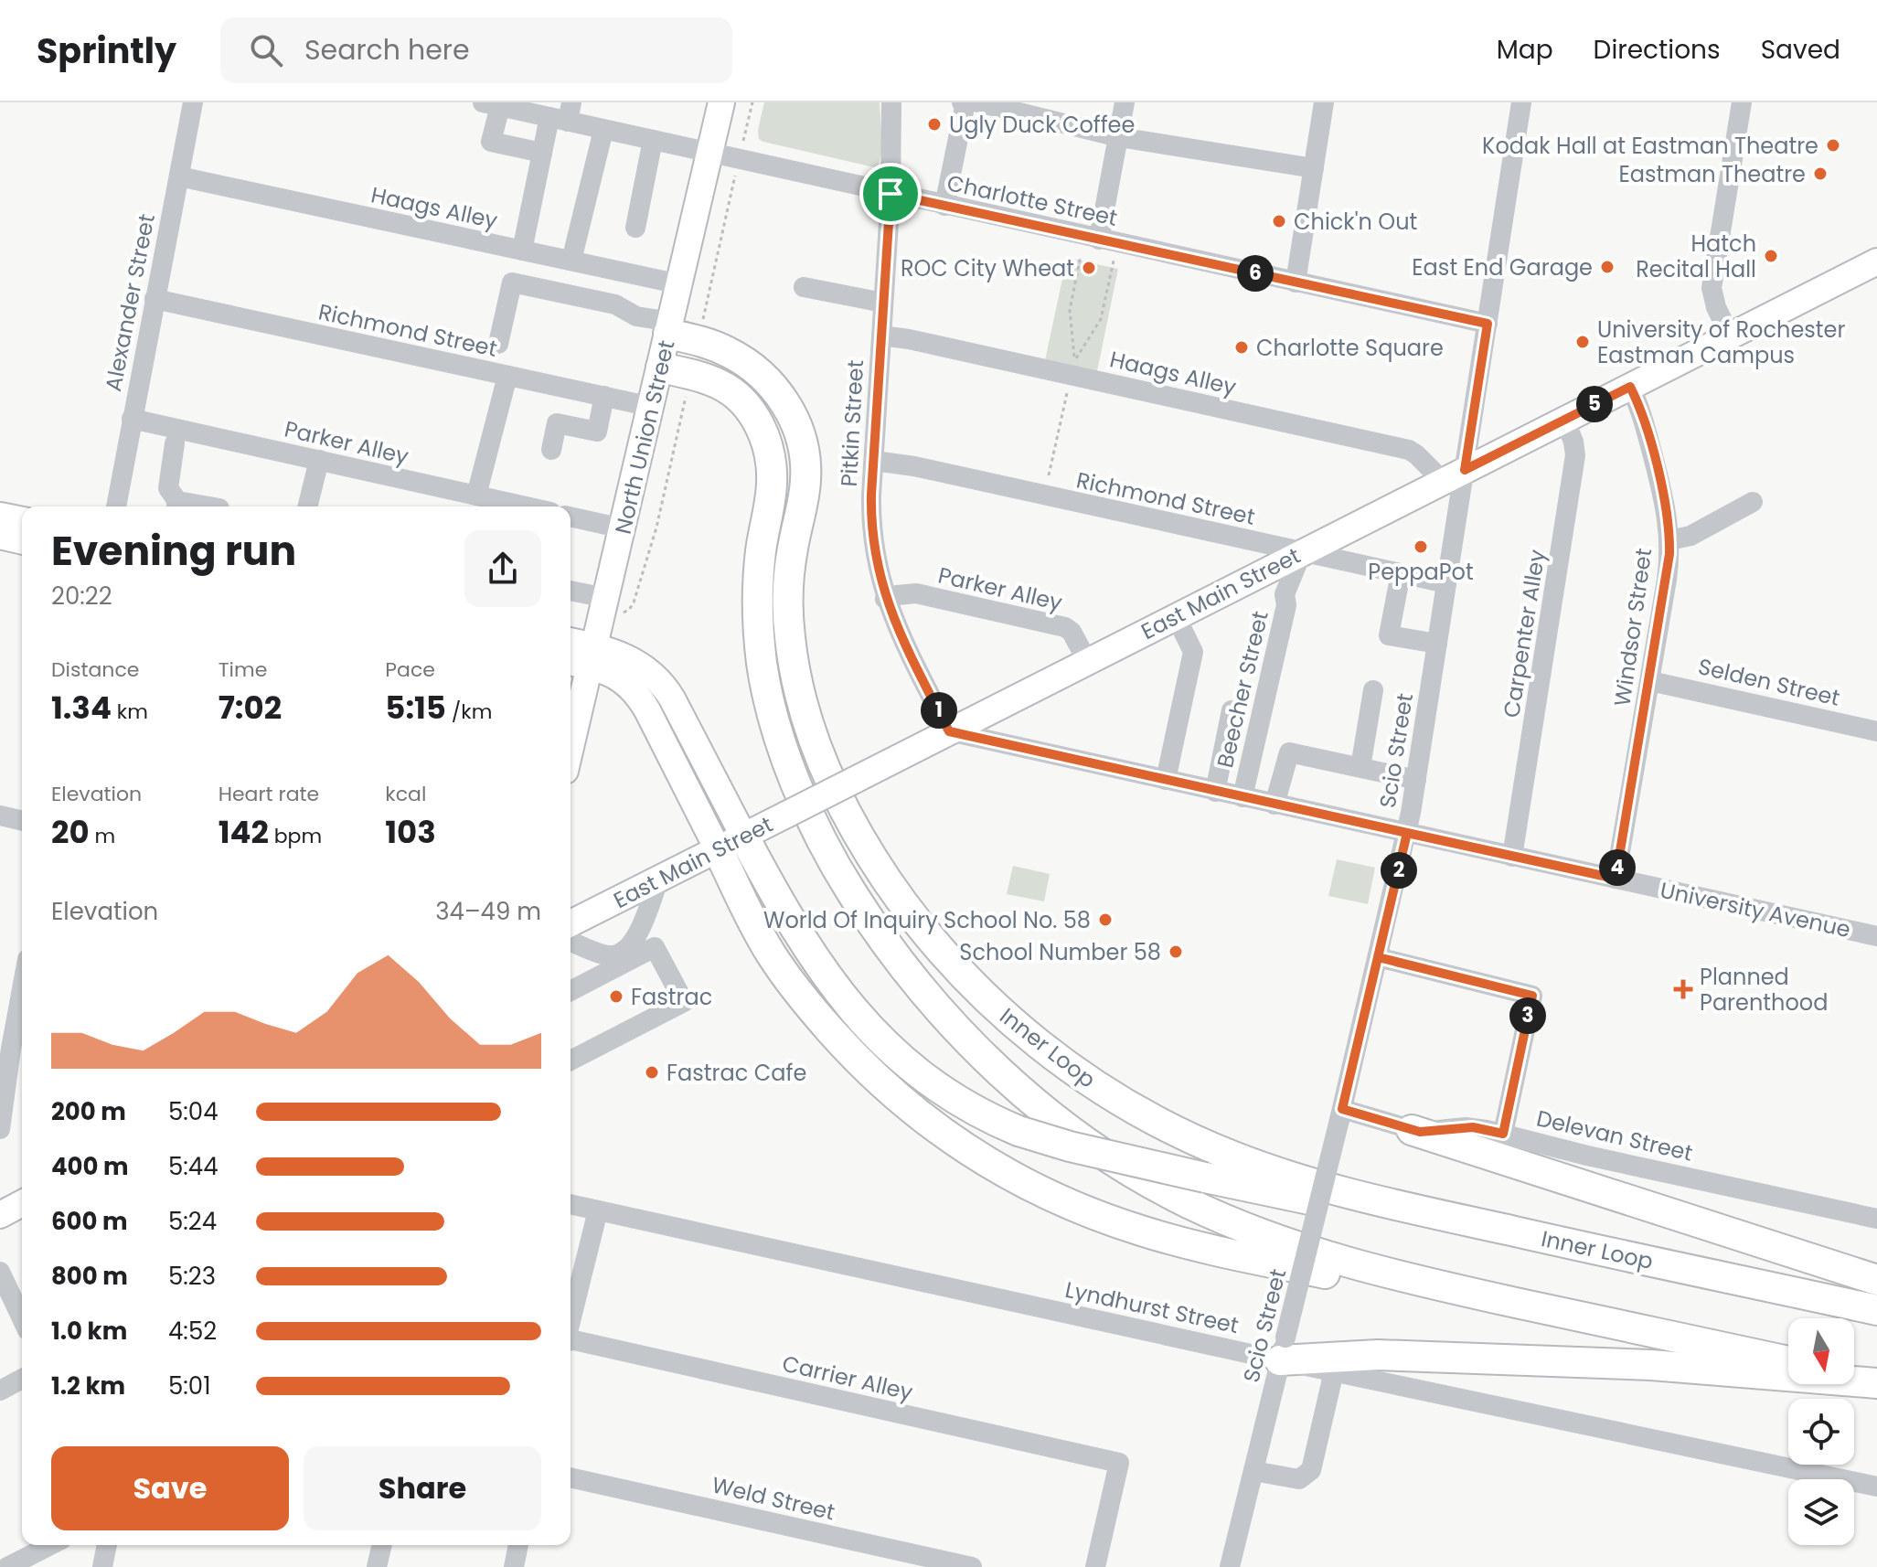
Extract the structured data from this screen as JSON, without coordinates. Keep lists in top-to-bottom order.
{
  "streets": {
    "highway": ["Inner Loop"],
    "main road": ["North Union Street", "East Main Street"],
    "street": [
      "Charlotte Street",
      "Haags Alley",
      "Alexander Street",
      "Richmond Street",
      "Pitkin Street",
      "Parker Alley",
      "Windsor Street",
      "Carpenter Alley",
      "Selden Street",
      "Beecher Street",
      "Scio Street",
      "University Avenue",
      "Delevan Street",
      "Lyndhurst Street",
      "Carrier Alley",
      "Weld Street"
    ]
  },
  "crossings": [
    ["Charlotte Street", "Pitkin Street"],
    ["Charlotte Street", "North Union Street"],
    ["Charlotte Street", "Scio Street"],
    ["Haags Alley", "Alexander Street"],
    ["Haags Alley", "Pitkin Street"],
    ["Haags Alley", "North Union Street"],
    ["Haags Alley", "East Main Street"],
    ["Haags Alley", "Scio Street"],
    ["Alexander Street", "Richmond Street"],
    ["Alexander Street", "Parker Alley"],
    ["Richmond Street", "Pitkin Street"],
    ["Richmond Street", "North Union Street"],
    ["Richmond Street", "East Main Street"],
    ["Richmond Street", "Beecher Street"],
    ["Richmond Street", "Scio Street"],
    ["Pitkin Street", "Parker Alley"],
    ["Pitkin Street", "East Main Street"],
    ["Pitkin Street", "University Avenue"],
    ["North Union Street", "Inner Loop"],
    ["Parker Alley", "East Main Street"],
    ["East Main Street", "Windsor Street"],
    ["East Main Street", "Carpenter Alley"],
    ["East Main Street", "Beecher Street"],
    ["East Main Street", "Scio Street"],
    ["East Main Street", "University Avenue"],
    ["Windsor Street", "Selden Street"],
    ["Windsor Street", "University Avenue"],
    ["Carpenter Alley", "University Avenue"],
    ["Beecher Street", "University Avenue"],
    ["Scio Street", "University Avenue"],
    ["Scio Street", "Delevan Street"],
    ["Scio Street", "Lyndhurst Street"]
  ],
  "places": {
    "other": [
      "Ugly Duck Coffee",
      "Kodak Hall at Eastman Theatre",
      "Eastman Theatre",
      "Chick'n Out",
      "Hatch Recital Hall",
      "East End Garage",
      "ROC City Wheat",
      "University of Rochester Eastman Campus",
      "Charlotte Square",
      "PeppaPot",
      "World Of Inquiry School No. 58",
      "School Number 58",
      "Fastrac",
      "Fastrac Cafe"
    ],
    "health": ["Planned Parenthood"]
  },
  "north": "bottom",
  "page": {
    "header": "Sprintly",
    "search": "Search here",
    "nav": ["Map", "Directions", "Saved"],
    "pins": [
      "6",
      "5",
      "1",
      "4",
      "2",
      "3"
    ],
    "heading": ["Evening run", "20:22"],
    "stats": [
      ["Distance", "1.34 km"],
      ["Time", "7:02"],
      ["Pace", "5:15 /km"],
      ["Elevation", "20 m"],
      ["Heart rate", "142 bpm"],
      ["kcal", "103"]
    ],
    "chart": ["Elevation", "34–49 m"],
    "list": [
      {
        "name": "200 m",
        "note": "5:04"
      },
      {
        "name": "400 m",
        "note": "5:44"
      },
      {
        "name": "600 m",
        "note": "5:24"
      },
      {
        "name": "800 m",
        "note": "5:23"
      },
      {
        "name": "1.0 km",
        "note": "4:52"
      },
      {
        "name": "1.2 km",
        "note": "5:01"
      }
    ],
    "buttons": ["Save", "Share"]
  }
}
